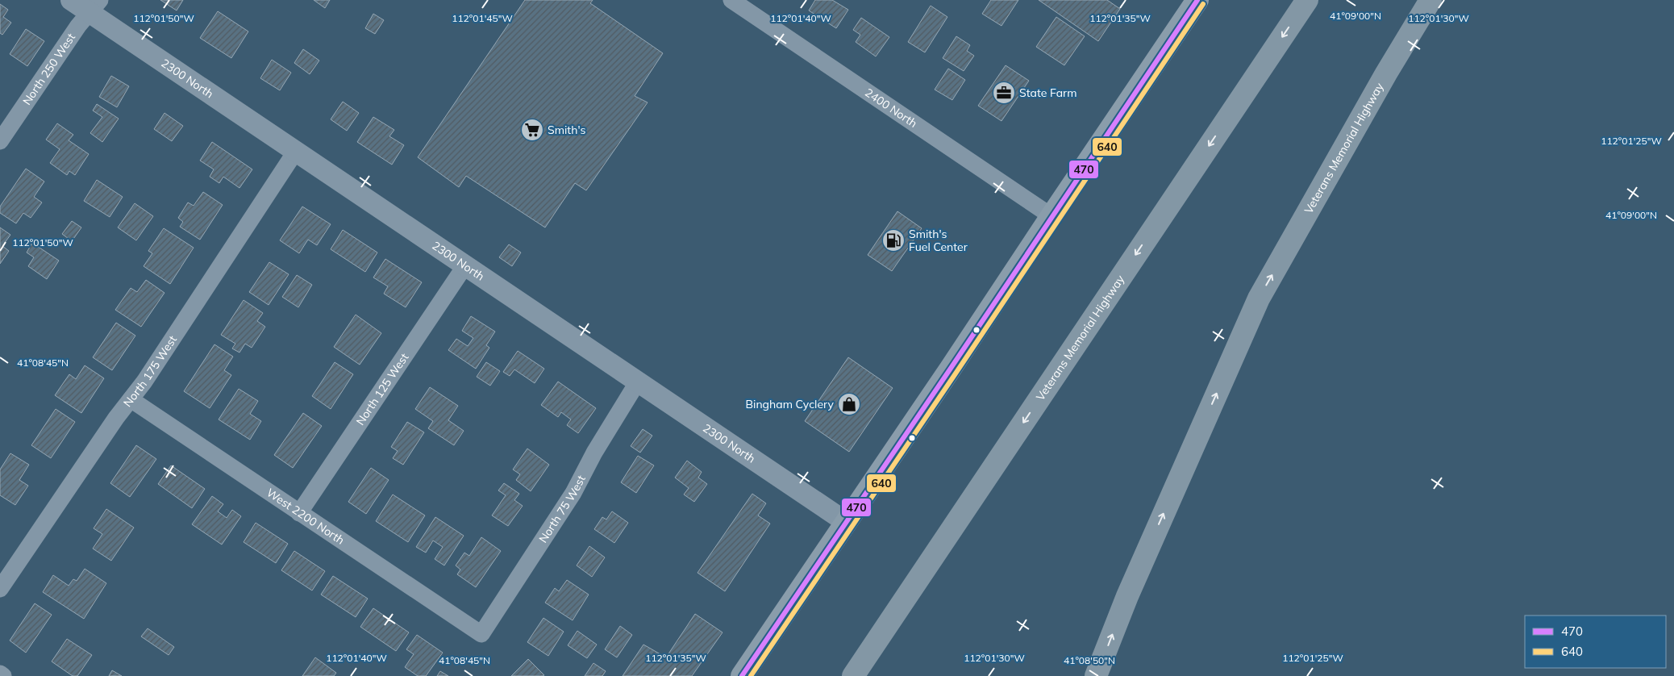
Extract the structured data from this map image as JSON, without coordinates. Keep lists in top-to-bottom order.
{
  "streets": {
    "highway": ["Veterans Memorial Highway"],
    "street": [
      "North 250 West",
      "2300 North",
      "2400 North",
      "North 175 West",
      "North 125 West",
      "North 75 West",
      "West 2200 North"
    ]
  },
  "crossings": [
    ["North 250 West", "2300 North"],
    ["2300 North", "North 175 West"],
    ["2300 North", "North 125 West"],
    ["2300 North", "North 75 West"],
    ["North 175 West", "West 2200 North"],
    ["North 125 West", "West 2200 North"],
    ["North 75 West", "West 2200 North"]
  ],
  "places": {
    "office": ["State Farm"],
    "supermarket": ["Smith's"],
    "fuel station": ["Smith's Fuel Center"],
    "shop": ["Bingham Cyclery"]
  },
  "lines": ["transit line 470", "transit line 640"],
  "legend": ["470", "640"],
  "coordinates": [
    "41°09'00\"N",
    "112°01'50\"W",
    "112°01'45\"W",
    "112°01'40\"W",
    "112°01'35\"W",
    "112°01'30\"W",
    "112°01'25\"W",
    "41°08'45\"N",
    "41°08'50\"N"
  ]
}
